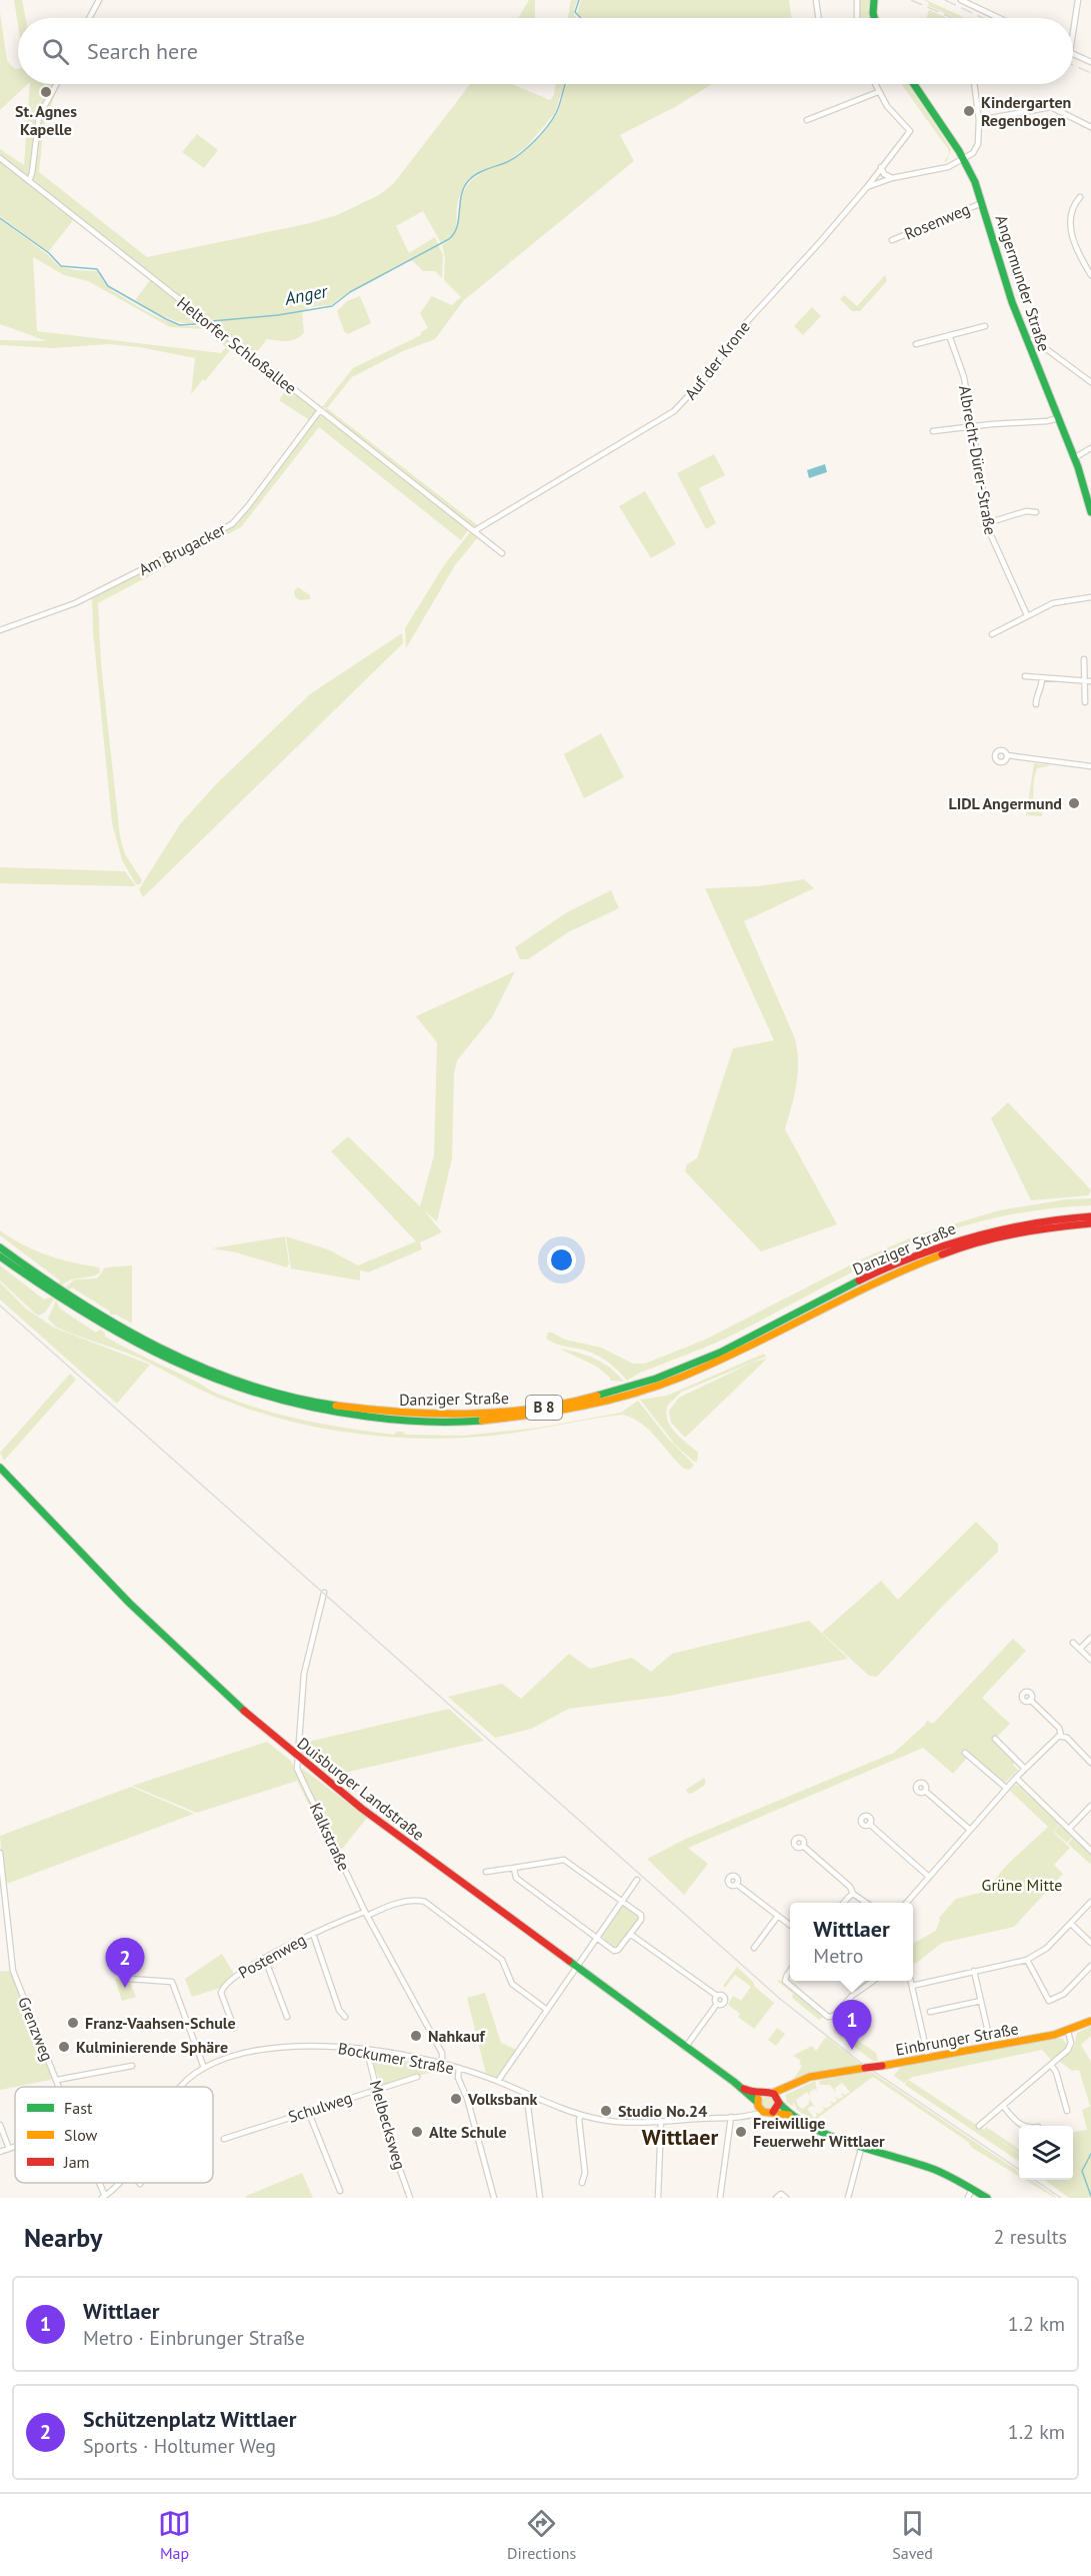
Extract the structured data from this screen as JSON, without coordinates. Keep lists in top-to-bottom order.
{
  "streets": {
    "main road": [
      "Angermunder Straße",
      "Danziger Straße",
      "B 8",
      "Duisburger Landstraße",
      "Einbrunger Straße"
    ],
    "street": [
      "Rosenweg",
      "Heltorfer Schloßallee",
      "Auf der Krone",
      "Albrecht-Dürer-Straße",
      "Am Brugacker",
      "Kalkstraße",
      "Postenweg",
      "Grenzweg",
      "Bockumer Straße",
      "Schulweg",
      "Melbecksweg"
    ]
  },
  "crossings": [
    ["Rosenweg", "Angermunder Straße"],
    ["Heltorfer Schloßallee", "Auf der Krone"],
    ["Heltorfer Schloßallee", "Am Brugacker"],
    ["Duisburger Landstraße", "Kalkstraße"],
    ["Duisburger Landstraße", "Einbrunger Straße"],
    ["Duisburger Landstraße", "Bockumer Straße"],
    ["Kalkstraße", "Postenweg"],
    ["Kalkstraße", "Bockumer Straße"],
    ["Einbrunger Straße", "Bockumer Straße"],
    ["Bockumer Straße", "Melbecksweg"],
    ["Schulweg", "Melbecksweg"]
  ],
  "districts": ["Wittlaer"],
  "water": ["Anger"],
  "parks": ["Grüne Mitte"],
  "places": [
    "St. Agnes Kapelle",
    "Kindergarten Regenbogen",
    "LIDL Angermund",
    "Franz-Vaahsen-Schule",
    "Nahkauf",
    "Kulminierende Sphäre",
    "Volksbank",
    "Studio No.24",
    "Alte Schule",
    "Freiwillige Feuerwehr Wittlaer"
  ],
  "legend": ["Fast", "Slow", "Jam"],
  "page": {
    "search": "Search here",
    "popup": ["Wittlaer", "Metro"],
    "pins": ["2", "1"],
    "heading": ["Nearby", "2 results"],
    "list": [
      {
        "mark": "1",
        "name": "Wittlaer",
        "note": "Metro · Einbrunger Straße",
        "value": "1.2 km"
      },
      {
        "mark": "2",
        "name": "Schützenplatz Wittlaer",
        "note": "Sports · Holtumer Weg",
        "value": "1.2 km"
      }
    ],
    "nav": ["Map", "Directions", "Saved"]
  }
}
